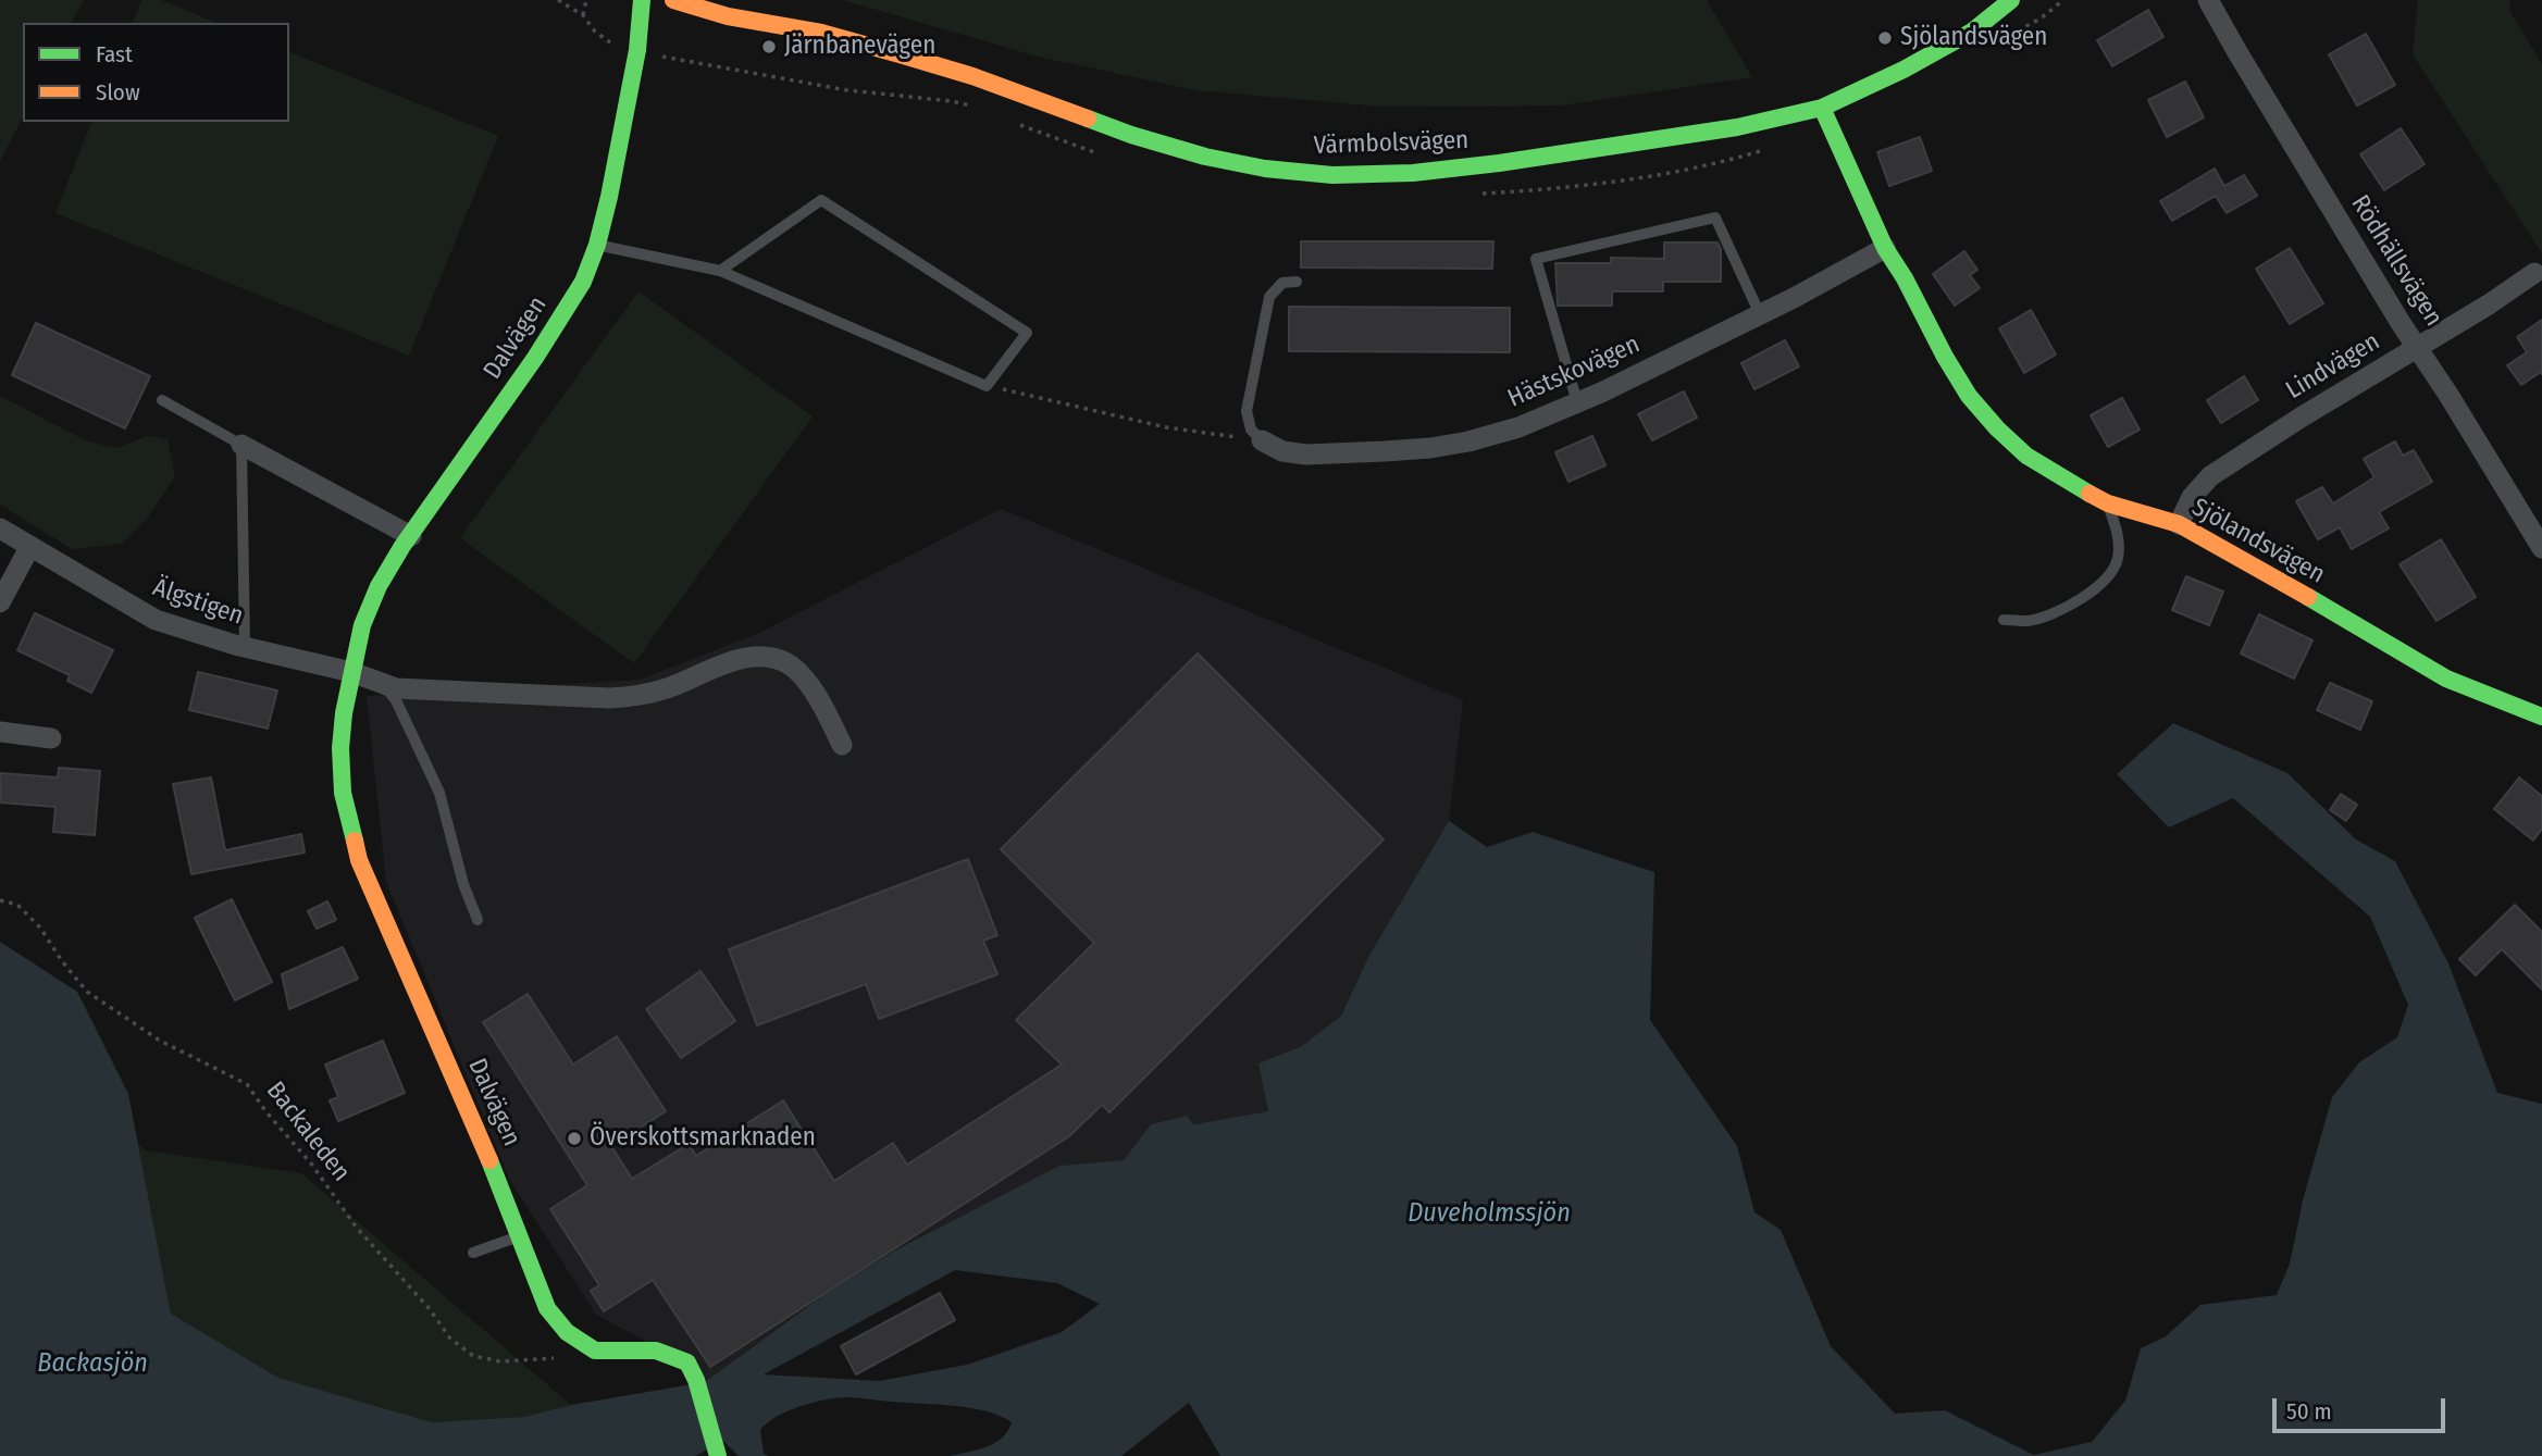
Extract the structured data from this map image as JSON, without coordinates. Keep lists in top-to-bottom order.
{
  "streets": {
    "street": [
      "Värmbolsvägen",
      "Rödhällsvägen",
      "Dalvägen",
      "Lindvägen",
      "Hästskovägen",
      "Sjölandsvägen",
      "Älgstigen"
    ],
    "path": ["Backaleden"]
  },
  "crossings": [
    ["Värmbolsvägen", "Sjölandsvägen"],
    ["Rödhällsvägen", "Lindvägen"],
    ["Dalvägen", "Älgstigen"],
    ["Dalvägen", "Backaleden"],
    ["Lindvägen", "Sjölandsvägen"],
    ["Hästskovägen", "Sjölandsvägen"]
  ],
  "water": ["Duveholmssjön", "Backasjön"],
  "places": ["Sjölandsvägen", "Järnbanevägen", "Överskottsmarknaden"],
  "legend": ["Fast", "Slow"],
  "scale_bar": "50 m"
}
